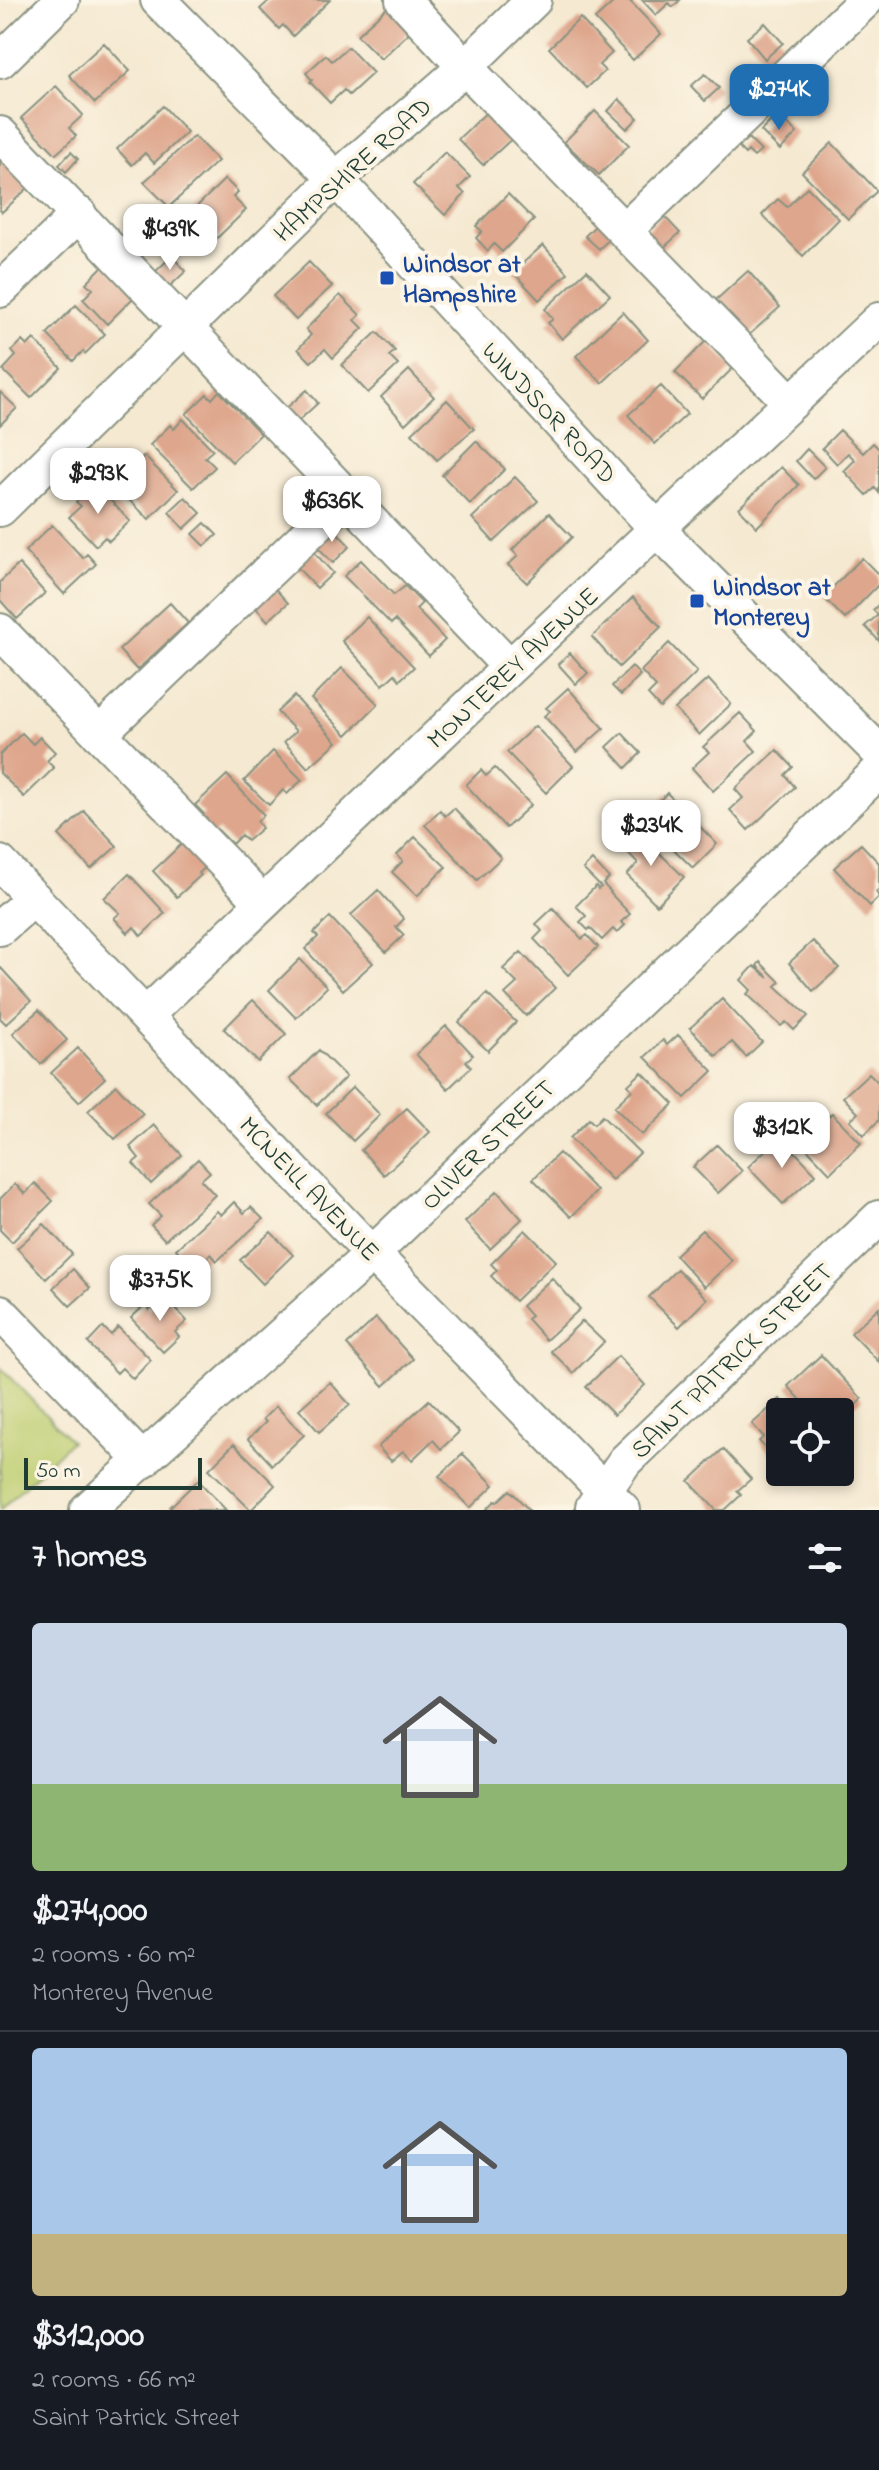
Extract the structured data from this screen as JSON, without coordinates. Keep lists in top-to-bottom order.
{
  "streets": {
    "street": [
      "HAMPSHIRE ROAD",
      "WINDSOR ROAD",
      "MONTEREY AVENUE",
      "OLIVER STREET",
      "MCNEILL AVENUE",
      "SAINT PATRICK STREET"
    ]
  },
  "crossings": [
    ["HAMPSHIRE ROAD", "WINDSOR ROAD"],
    ["WINDSOR ROAD", "MONTEREY AVENUE"],
    ["MONTEREY AVENUE", "MCNEILL AVENUE"],
    ["OLIVER STREET", "MCNEILL AVENUE"],
    ["MCNEILL AVENUE", "SAINT PATRICK STREET"]
  ],
  "places": {
    "transit": ["Windsor at Hampshire", "Windsor at Monterey"]
  },
  "scale_bar": "50 m",
  "page": {
    "price": [
      "$274K",
      "$439K",
      "$293K",
      "$636K",
      "$234K",
      "$312K",
      "$375K"
    ],
    "scale": "50 m",
    "heading": "7 homes",
    "list": [
      {
        "name": "$274,000",
        "note": "2 rooms · 60 m² · Monterey Avenue"
      },
      {
        "name": "$312,000",
        "note": "2 rooms · 66 m² · Saint Patrick Street"
      }
    ]
  }
}
